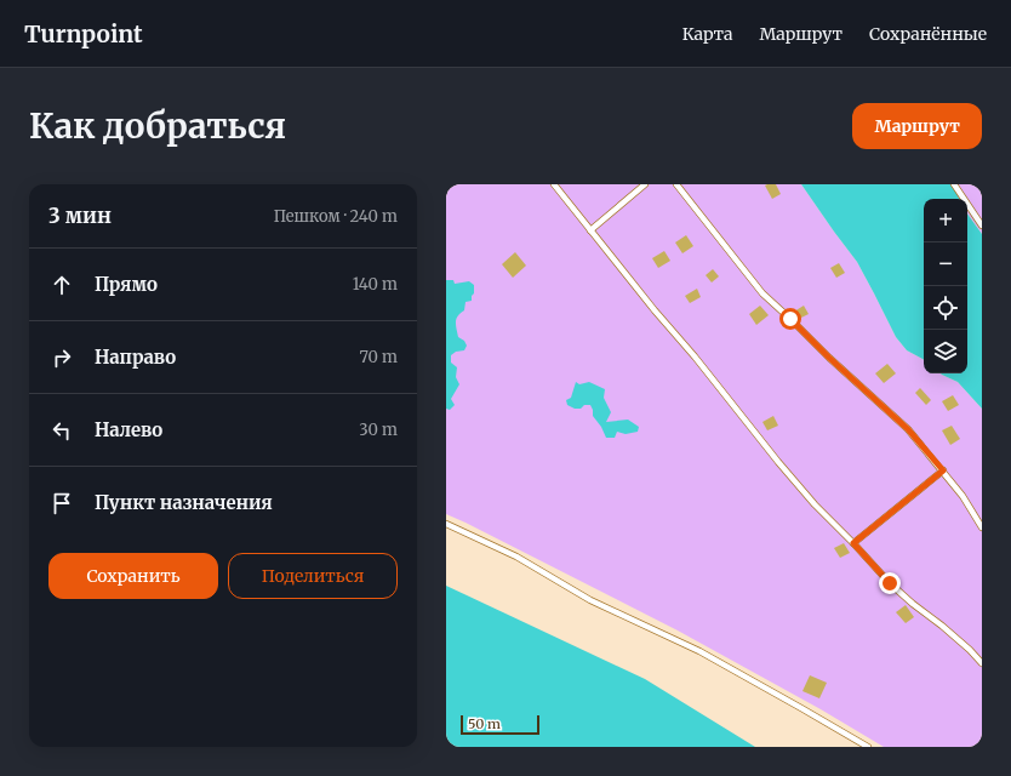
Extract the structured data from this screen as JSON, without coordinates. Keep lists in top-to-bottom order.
{
  "scale_bar": "50 m",
  "page": {
    "header": "Turnpoint",
    "nav": ["Карта", "Маршрут", "Сохранённые"],
    "buttons": [
      "Маршрут",
      ["Сохранить", "Поделиться"]
    ],
    "title": "Как добраться",
    "heading": ["3 мин", "Пешком · 240 m"],
    "map_buttons": ["+", "−"],
    "list": [
      ["Прямо", "140 m"],
      ["Направо", "70 m"],
      ["Налево", "30 m"],
      "Пункт назначения"
    ],
    "scale": "50 m"
  }
}
